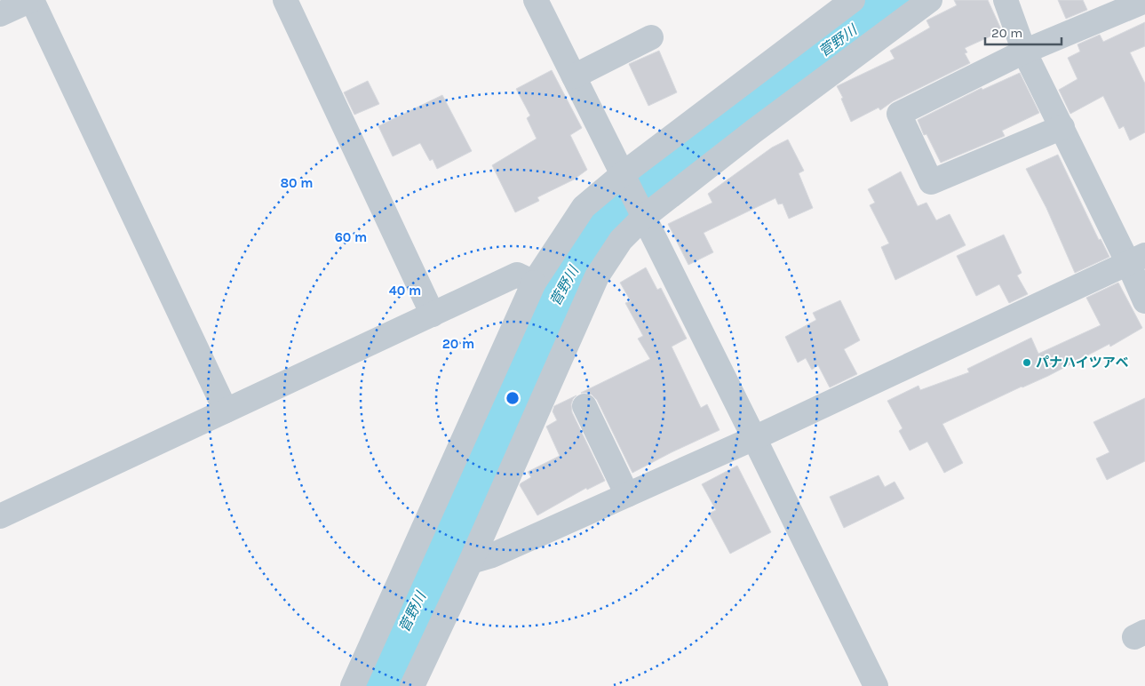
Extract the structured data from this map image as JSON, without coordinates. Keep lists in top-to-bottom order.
{
  "water": ["菅野川"],
  "places": ["パナハイツアベ"],
  "scale_bar": "20 m",
  "rings": [
    "80 m",
    "60 m",
    "40 m",
    "20 m"
  ]
}
